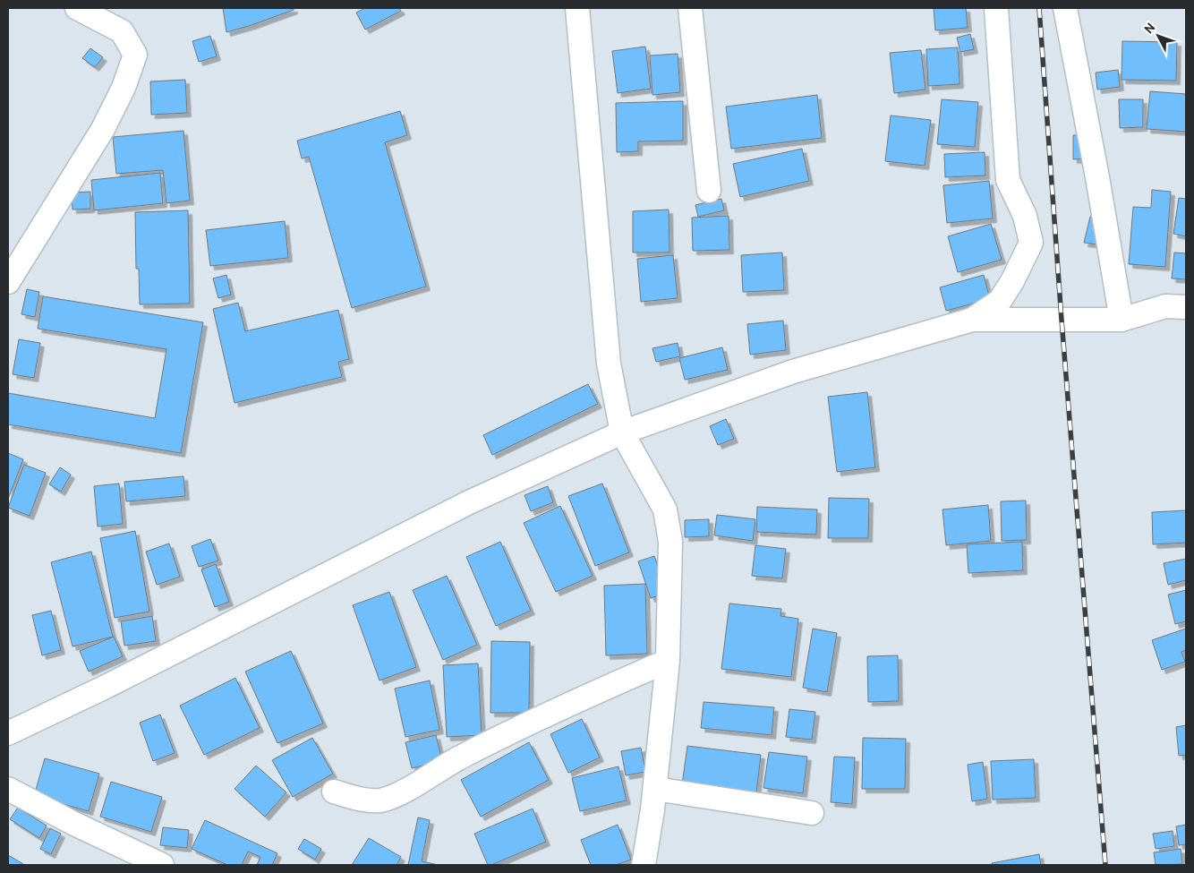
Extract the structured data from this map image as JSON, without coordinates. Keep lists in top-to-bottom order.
{
  "north": "top left"
}
